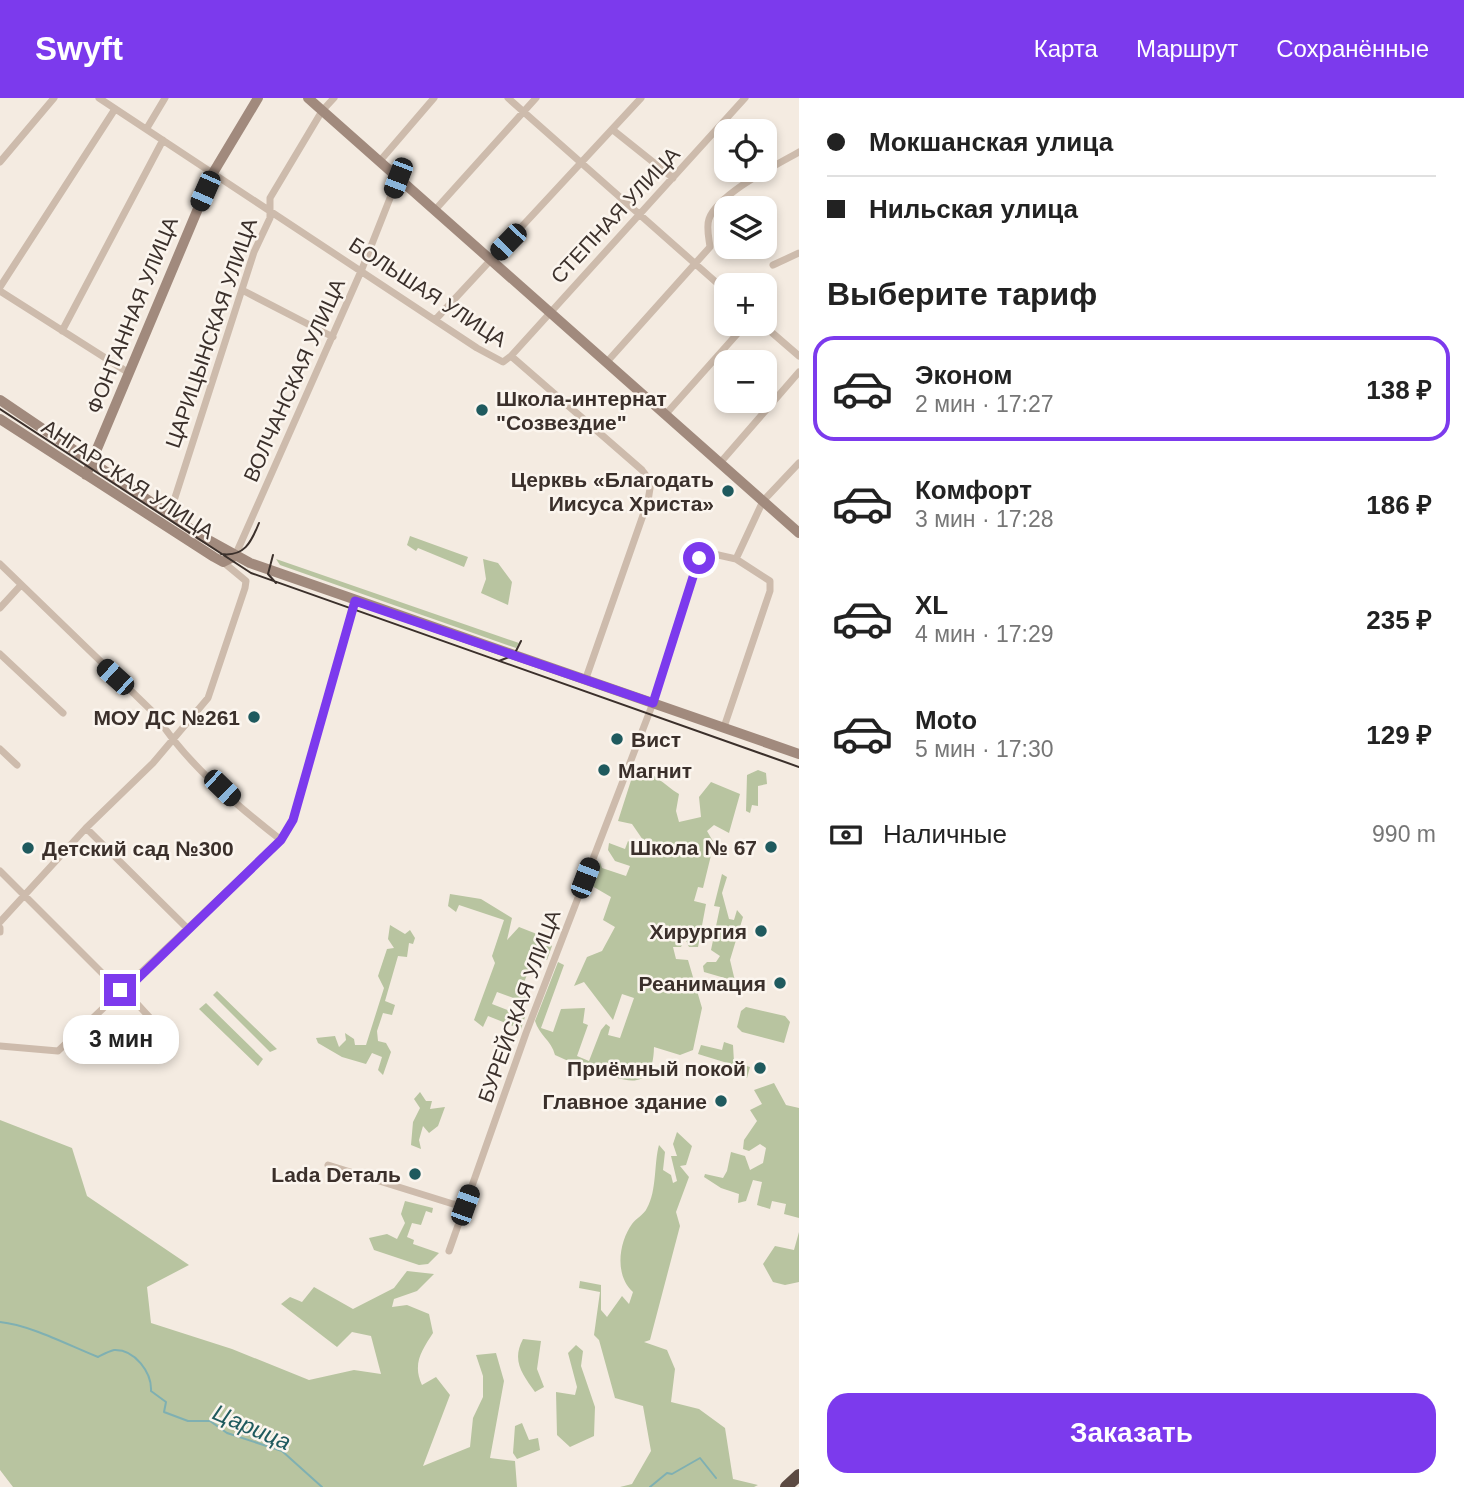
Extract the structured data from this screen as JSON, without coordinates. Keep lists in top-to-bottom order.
{
  "streets": {
    "main road": ["ФОНТАННАЯ УЛИЦА", "АНГАРСКАЯ УЛИЦА"],
    "street": [
      "СТЕПНАЯ УЛИЦА",
      "БОЛЬШАЯ УЛИЦА",
      "ЦАРИЦЫНСКАЯ УЛИЦА",
      "ВОЛЧАНСКАЯ УЛИЦА",
      "БУРЕЙСКАЯ УЛИЦА"
    ]
  },
  "crossings": [
    ["СТЕПНАЯ УЛИЦА", "БОЛЬШАЯ УЛИЦА"],
    ["БОЛЬШАЯ УЛИЦА", "ФОНТАННАЯ УЛИЦА"],
    ["БОЛЬШАЯ УЛИЦА", "ЦАРИЦЫНСКАЯ УЛИЦА"],
    ["БОЛЬШАЯ УЛИЦА", "ВОЛЧАНСКАЯ УЛИЦА"],
    ["БОЛЬШАЯ УЛИЦА", "АНГАРСКАЯ УЛИЦА"],
    ["ФОНТАННАЯ УЛИЦА", "АНГАРСКАЯ УЛИЦА"],
    ["ЦАРИЦЫНСКАЯ УЛИЦА", "АНГАРСКАЯ УЛИЦА"],
    ["ВОЛЧАНСКАЯ УЛИЦА", "АНГАРСКАЯ УЛИЦА"],
    ["АНГАРСКАЯ УЛИЦА", "БУРЕЙСКАЯ УЛИЦА"]
  ],
  "water": ["Царица"],
  "places": [
    "Школа-интернат \"Созвездие\"",
    "Церквь «Благодать Иисуса Христа»",
    "МОУ ДС №261",
    "Вист",
    "Магнит",
    "Школа № 67",
    "Детский сад №300",
    "Хирургия",
    "Реанимация",
    "Приёмный покой",
    "Главное здание",
    "Lada Dеталь"
  ],
  "page": {
    "header": "Swyft",
    "nav": ["Карта", "Маршрут", "Сохранённые"],
    "banner": ["Мокшанская улица", "Нильская улица"],
    "map_buttons": ["+", "−"],
    "heading": "Выберите тариф",
    "list": [
      {
        "name": "Эконом",
        "note": "2 мин · 17:27",
        "value": "138 ₽"
      },
      {
        "name": "Комфорт",
        "note": "3 мин · 17:28",
        "value": "186 ₽"
      },
      {
        "name": "XL",
        "note": "4 мин · 17:29",
        "value": "235 ₽"
      },
      {
        "name": "Moto",
        "note": "5 мин · 17:30",
        "value": "129 ₽"
      }
    ],
    "pay": ["Наличные", "990 m"],
    "bubble": "3 мин",
    "buttons": "Заказать"
  }
}
